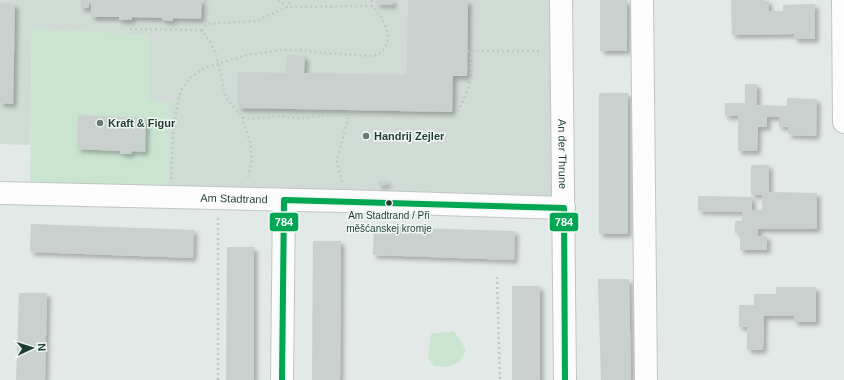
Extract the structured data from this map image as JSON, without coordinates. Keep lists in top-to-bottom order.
{
  "streets": {
    "street": ["An der Thrune", "Am Stadtrand"]
  },
  "crossings": [
    ["An der Thrune", "Am Stadtrand"]
  ],
  "places": ["Kraft & Figur", "Handrij Zejler", "Am Stadtrand / Při měšćanskej kromje"],
  "lines": ["transit line 784"],
  "north": "right"
}
